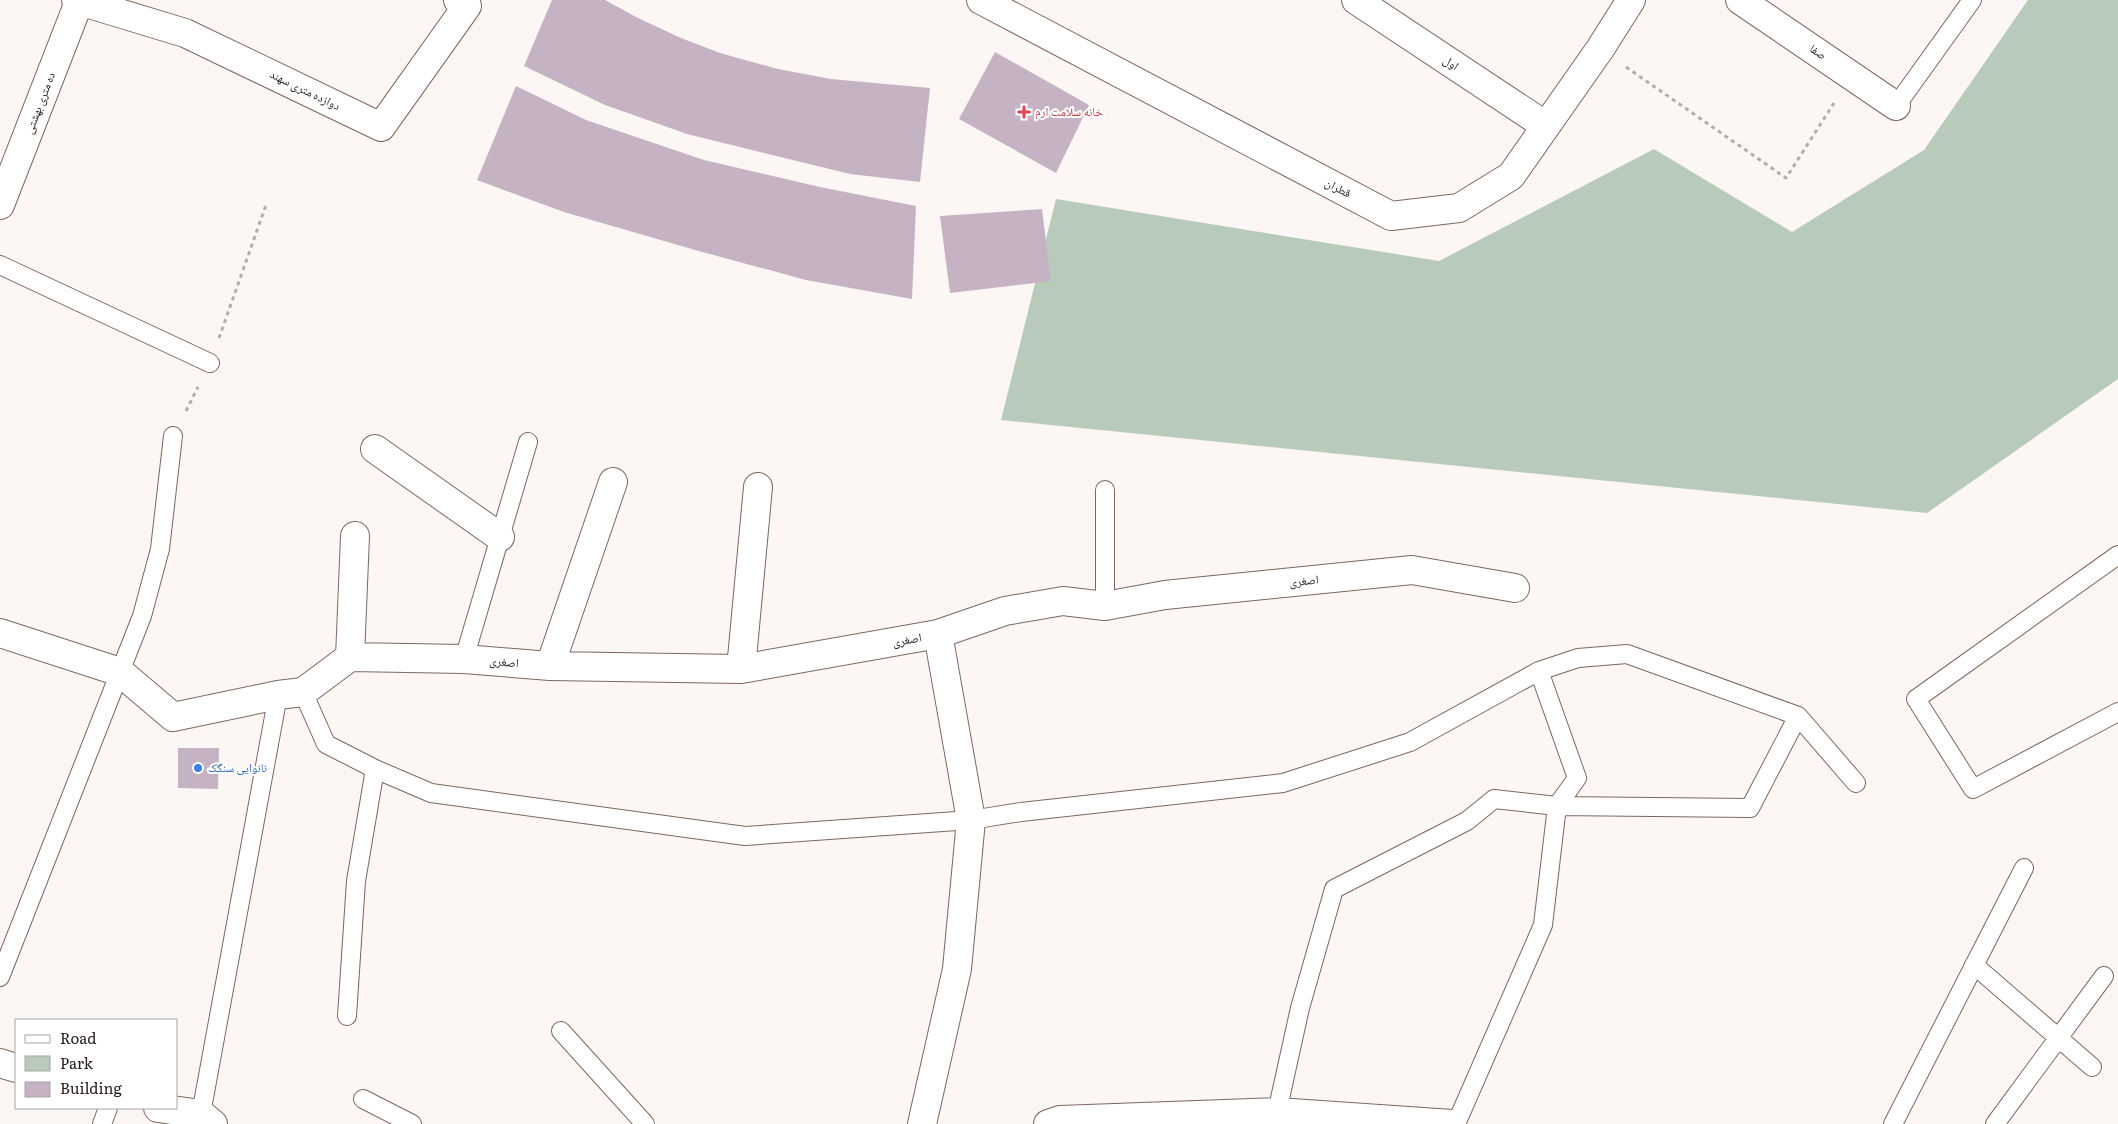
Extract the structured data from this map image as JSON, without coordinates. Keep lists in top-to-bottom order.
{
  "streets": {
    "street": [
      "صفا",
      "اول",
      "دوازده متری سهند",
      "ده متری بهشتی",
      "قطران",
      "اصغری"
    ]
  },
  "crossings": [
    ["اول", "قطران"],
    ["دوازده متری سهند", "ده متری بهشتی"]
  ],
  "places": {
    "health": ["خانه سلامت ارم"],
    "other": ["نانوایی سنگک"]
  },
  "legend": ["Road", "Park", "Building"]
}
